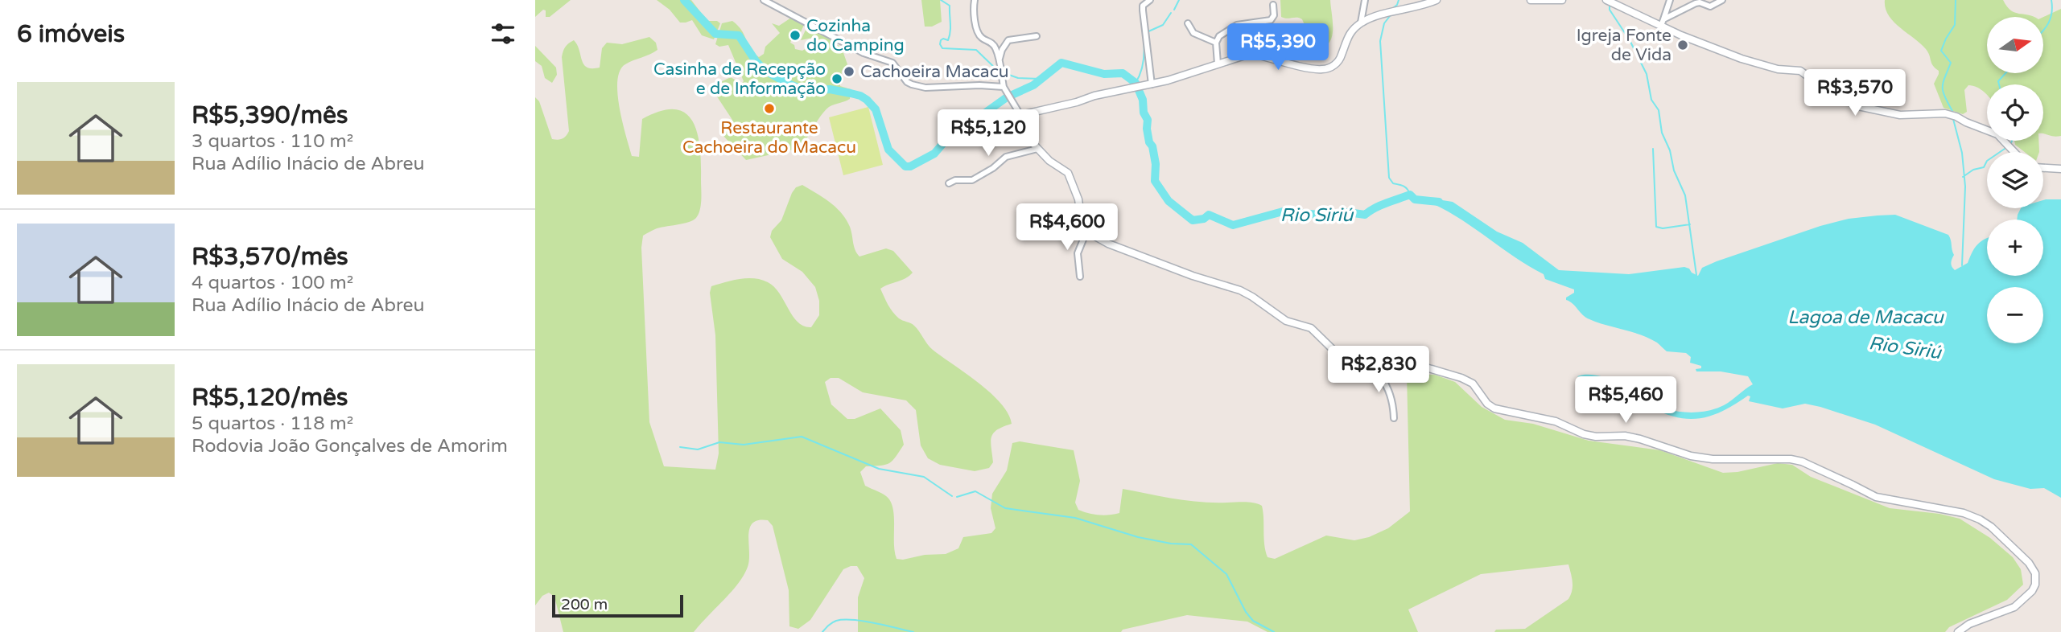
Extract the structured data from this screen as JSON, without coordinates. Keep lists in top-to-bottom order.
{
  "water": ["Rio Siriú", "Lagoa de Macacu"],
  "places": [
    "Cozinha do Camping",
    "Igreja Fonte de Vida",
    "Cachoeira Macacu",
    "Casinha de Recepção e de Informação",
    "Restaurante Cachoeira do Macacu"
  ],
  "scale_bar": "200 m",
  "north": "right",
  "page": {
    "heading": "6 imóveis",
    "map_buttons": ["+", "−"],
    "price": [
      "R$5,390",
      "R$3,570",
      "R$5,120",
      "R$4,600",
      "R$2,830",
      "R$5,460"
    ],
    "list": [
      {
        "name": "R$5,390/mês",
        "note": "3 quartos · 110 m² · Rua Adílio Inácio de Abreu"
      },
      {
        "name": "R$3,570/mês",
        "note": "4 quartos · 100 m² · Rua Adílio Inácio de Abreu"
      },
      {
        "name": "R$5,120/mês",
        "note": "5 quartos · 118 m² · Rodovia João Gonçalves de Amorim"
      }
    ],
    "scale": "200 m"
  }
}
